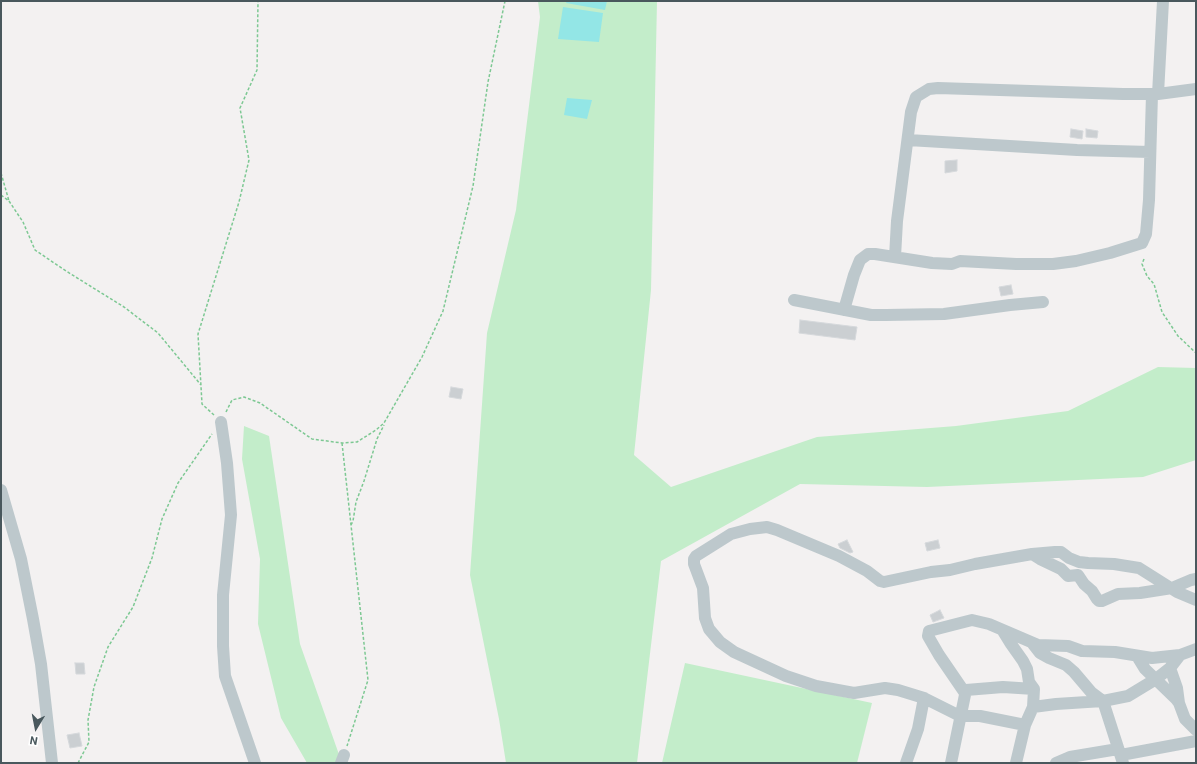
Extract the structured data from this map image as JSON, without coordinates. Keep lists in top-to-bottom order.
{
  "north": "bottom"
}
